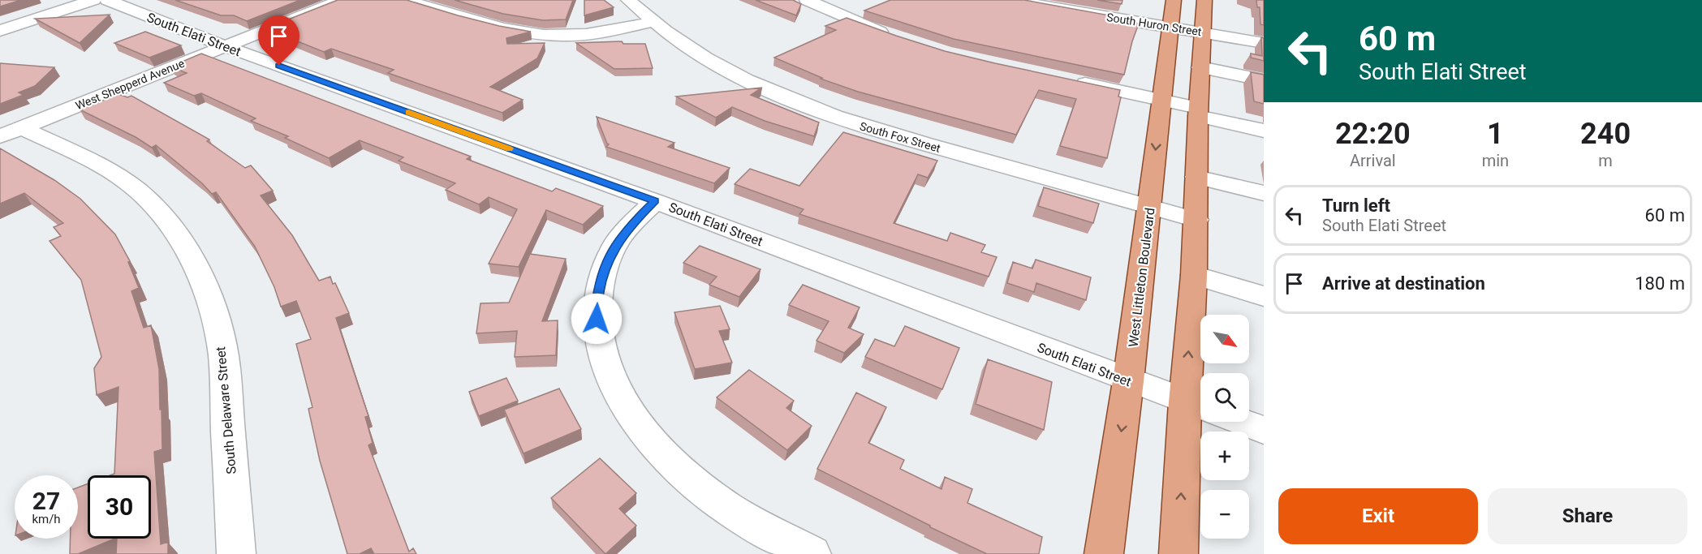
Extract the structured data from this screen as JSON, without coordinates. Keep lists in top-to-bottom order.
{
  "streets": {
    "main road": ["West Littleton Boulevard"],
    "street": [
      "South Huron Street",
      "South Elati Street",
      "West Shepperd Avenue",
      "South Fox Street",
      "South Delaware Street"
    ]
  },
  "crossings": [
    ["South Huron Street", "West Littleton Boulevard"],
    ["South Elati Street", "West Shepperd Avenue"],
    ["South Elati Street", "West Littleton Boulevard"],
    ["West Shepperd Avenue", "South Delaware Street"],
    ["South Fox Street", "West Littleton Boulevard"]
  ],
  "north": "bottom right",
  "page": {
    "turn": ["60 m", "South Elati Street"],
    "eta": [
      "22:20",
      "Arrival",
      "1",
      "min",
      "240",
      "m"
    ],
    "list": [
      {
        "name": "Turn left",
        "note": "South Elati Street",
        "value": "60 m"
      },
      {
        "name": "Arrive at destination",
        "value": "180 m"
      }
    ],
    "map_buttons": ["+", "−"],
    "speed": "27 km/h",
    "limit": "30",
    "buttons": ["Exit", "Share"]
  }
}
